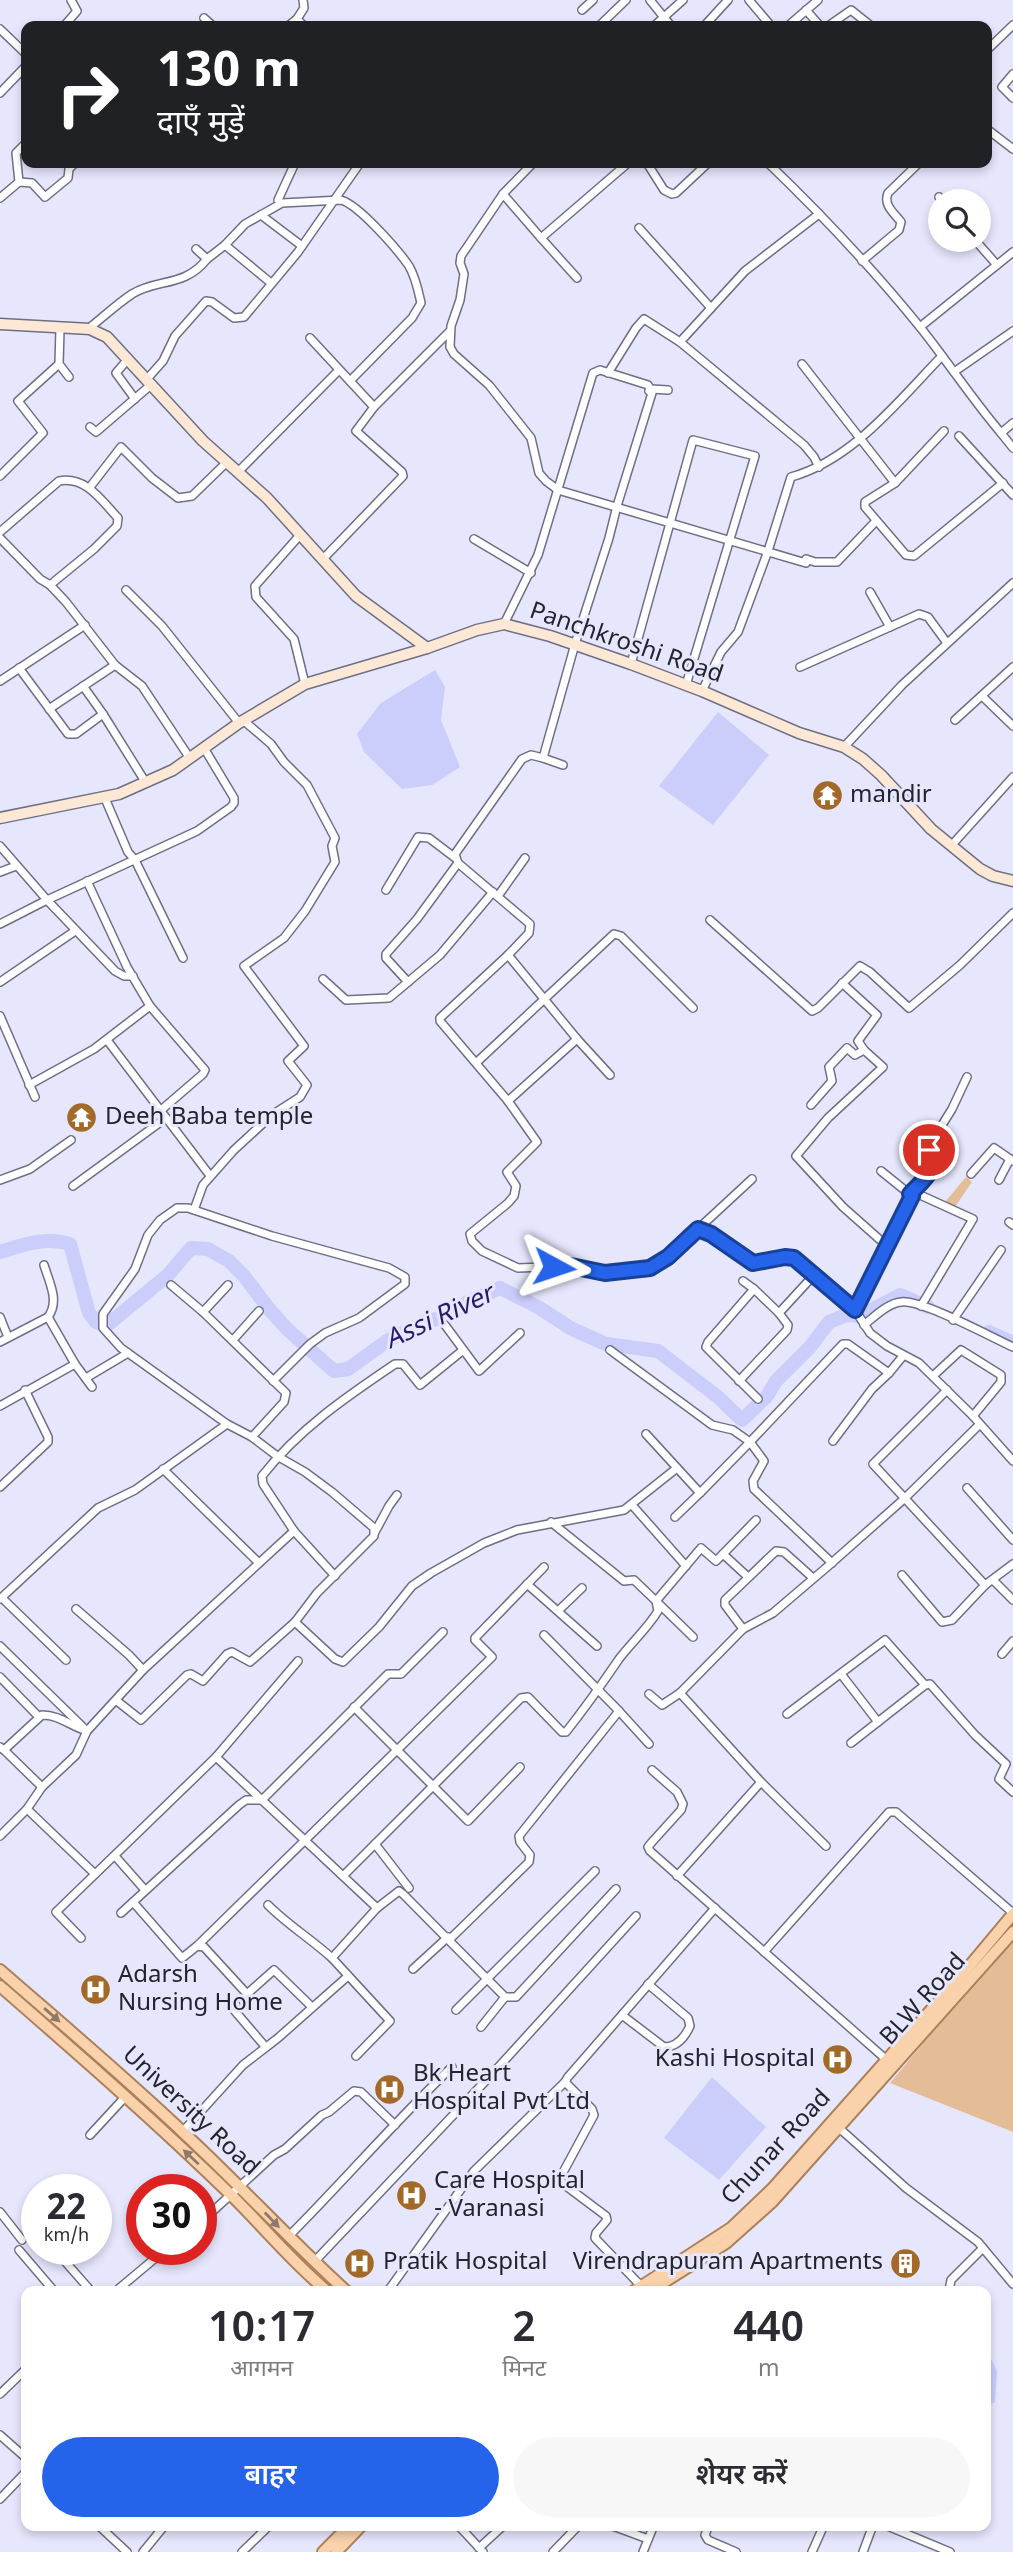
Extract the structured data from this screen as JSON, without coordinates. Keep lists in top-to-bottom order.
{
  "streets": {
    "main road": ["BLW Road", "University Road", "Chunar Road"],
    "street": ["Panchkroshi Road"]
  },
  "crossings": [
    ["BLW Road", "Chunar Road"]
  ],
  "water": ["Assi River"],
  "places": {
    "temple": ["mandir", "Deeh Baba temple"],
    "hospital": [
      "Adarsh Nursing Home",
      "Kashi Hospital",
      "Bk Heart Hospital Pvt Ltd",
      "Care Hospital - Varanasi",
      "Pratik Hospital"
    ],
    "building": ["Virendrapuram Apartments"]
  },
  "page": {
    "turn": ["130 m", "दाएँ मुड़ें"],
    "speed": "22 km/h",
    "limit": "30",
    "eta": [
      "10:17",
      "आगमन",
      "2",
      "मिनट",
      "440",
      "m"
    ],
    "buttons": ["बाहर", "शेयर करें"]
  }
}
